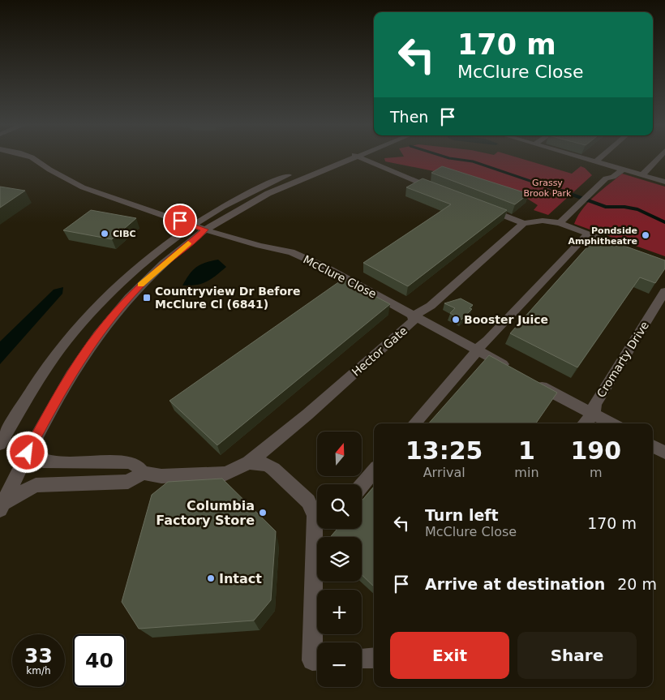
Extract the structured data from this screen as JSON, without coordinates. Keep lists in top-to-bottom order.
{
  "streets": {
    "street": ["McClure Close", "Hector Gate", "Cromarty Drive"]
  },
  "crossings": [
    ["McClure Close", "Hector Gate"]
  ],
  "parks": ["Grassy Brook Park"],
  "places": {
    "other": [
      "CIBC",
      "Pondside Amphitheatre",
      "Booster Juice",
      "Columbia Factory Store",
      "Intact"
    ],
    "transit": ["Countryview Dr Before McClure Cl (6841)"]
  },
  "north": "top",
  "page": {
    "turn": ["170 m", "McClure Close"],
    "then": "Then",
    "eta": [
      "13:25",
      "Arrival",
      "1",
      "min",
      "190",
      "m"
    ],
    "map_buttons": ["+", "−"],
    "list": [
      {
        "name": "Turn left",
        "note": "McClure Close",
        "value": "170 m"
      },
      {
        "name": "Arrive at destination",
        "value": "20 m"
      }
    ],
    "buttons": ["Exit", "Share"],
    "speed": "33 km/h",
    "limit": "40"
  }
}
